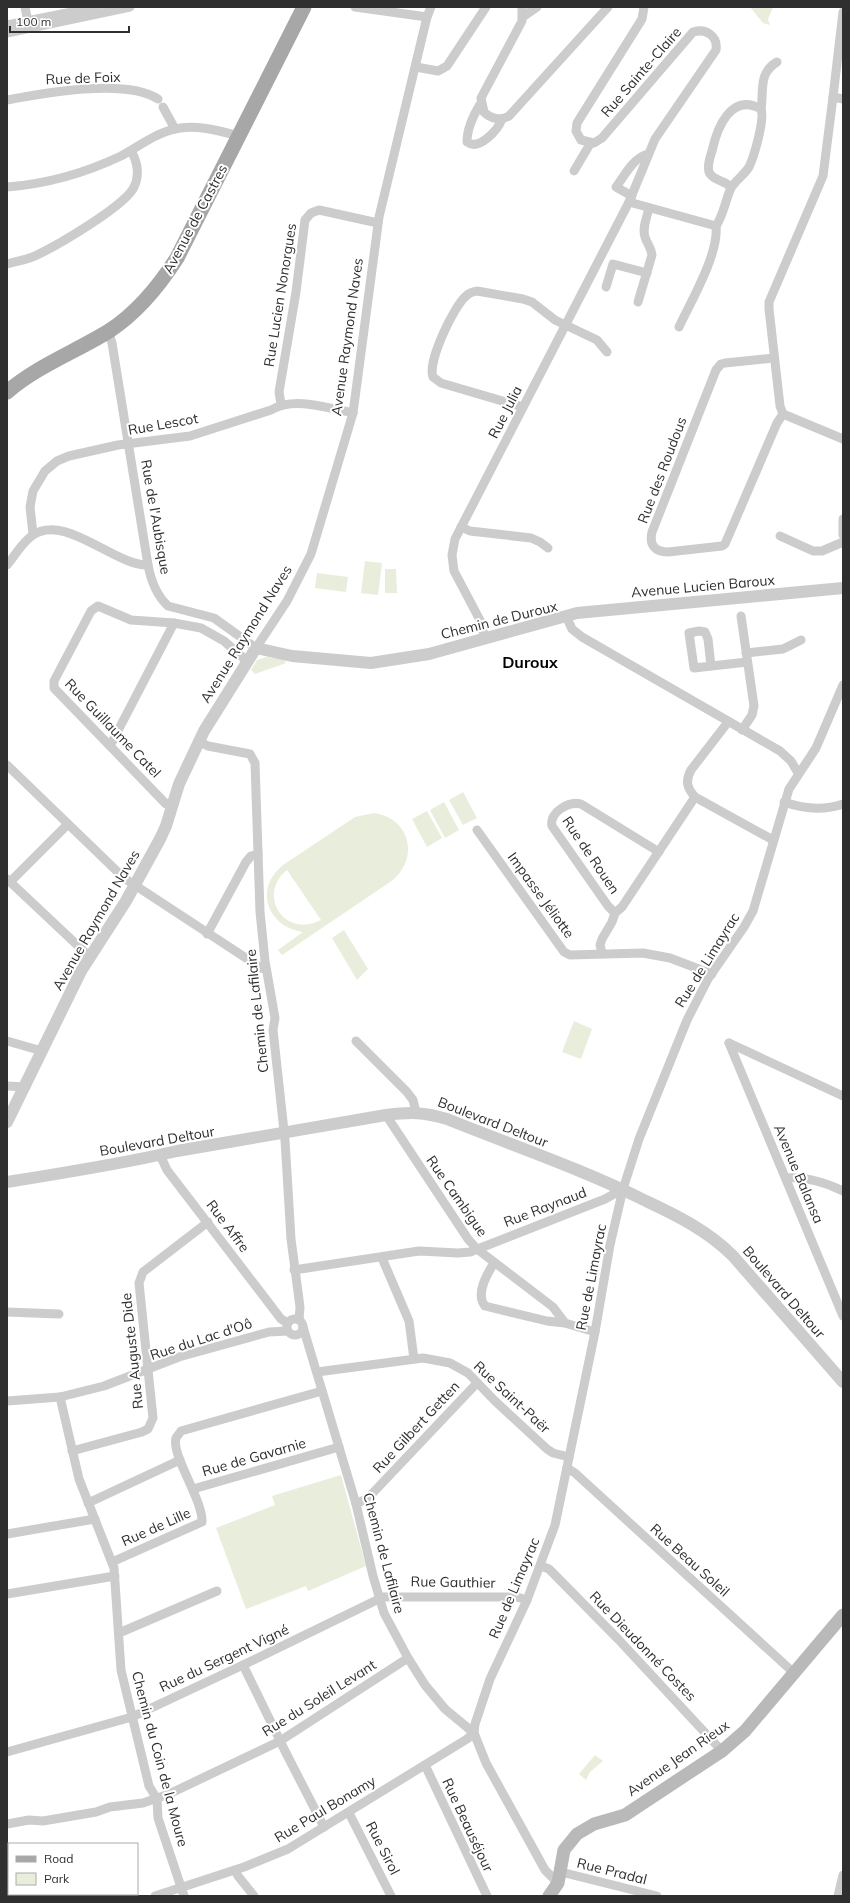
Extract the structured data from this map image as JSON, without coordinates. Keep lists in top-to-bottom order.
{
  "streets": {
    "main road": ["Avenue de Castres", "Avenue Jean Rieux"],
    "street": [
      "Rue Sainte-Claire",
      "Rue de Foix",
      "Rue Lucien Nonorgues",
      "Avenue Raymond Naves",
      "Rue Julia",
      "Rue Lescot",
      "Rue des Roudous",
      "Rue de l'Aubisque",
      "Avenue Lucien Baroux",
      "Chemin de Duroux",
      "Rue Guillaume Catel",
      "Rue de Rouen",
      "Impasse Jéliotte",
      "Rue de Limayrac",
      "Chemin de Lafilaire",
      "Boulevard Deltour",
      "Avenue Balansa",
      "Rue Cambigue",
      "Rue Raynaud",
      "Rue Affre",
      "Rue du Lac d'Oô",
      "Rue Auguste Dide",
      "Rue Saint-Paër",
      "Rue Gilbert Getten",
      "Rue de Gavarnie",
      "Rue de Lille",
      "Rue Beau Soleil",
      "Rue Gauthier",
      "Rue Dieudonné Costes",
      "Rue du Sergent Vigné",
      "Rue du Soleil Levant",
      "Chemin du Coin de la Moure",
      "Rue Paul Bonamy",
      "Rue Beauséjour",
      "Rue Sirol",
      "Rue Pradal"
    ]
  },
  "crossings": [
    ["Rue Sainte-Claire", "Rue Julia"],
    ["Avenue de Castres", "Rue de l'Aubisque"],
    ["Rue Lucien Nonorgues", "Avenue Raymond Naves"],
    ["Rue Lucien Nonorgues", "Rue Lescot"],
    ["Avenue Raymond Naves", "Rue Lescot"],
    ["Avenue Raymond Naves", "Rue de l'Aubisque"],
    ["Avenue Raymond Naves", "Chemin de Duroux"],
    ["Avenue Raymond Naves", "Rue Guillaume Catel"],
    ["Avenue Raymond Naves", "Chemin de Lafilaire"],
    ["Rue Julia", "Chemin de Duroux"],
    ["Rue Lescot", "Rue de l'Aubisque"],
    ["Rue de l'Aubisque", "Chemin de Duroux"],
    ["Avenue Lucien Baroux", "Chemin de Duroux"],
    ["Chemin de Duroux", "Rue de Limayrac"],
    ["Rue de Rouen", "Impasse Jéliotte"],
    ["Impasse Jéliotte", "Rue de Limayrac"],
    ["Rue de Limayrac", "Chemin de Lafilaire"],
    ["Rue de Limayrac", "Boulevard Deltour"],
    ["Rue de Limayrac", "Rue Raynaud"],
    ["Rue de Limayrac", "Rue Saint-Paër"],
    ["Rue de Limayrac", "Rue Beau Soleil"],
    ["Rue de Limayrac", "Rue Gauthier"],
    ["Rue de Limayrac", "Rue Dieudonné Costes"],
    ["Rue de Limayrac", "Rue Paul Bonamy"],
    ["Chemin de Lafilaire", "Boulevard Deltour"],
    ["Chemin de Lafilaire", "Rue Raynaud"],
    ["Chemin de Lafilaire", "Rue Affre"],
    ["Chemin de Lafilaire", "Rue du Lac d'Oô"],
    ["Chemin de Lafilaire", "Rue Saint-Paër"],
    ["Chemin de Lafilaire", "Rue Gilbert Getten"],
    ["Chemin de Lafilaire", "Rue de Gavarnie"],
    ["Chemin de Lafilaire", "Rue Gauthier"],
    ["Chemin de Lafilaire", "Rue du Sergent Vigné"],
    ["Chemin de Lafilaire", "Rue du Soleil Levant"],
    ["Chemin de Lafilaire", "Rue Paul Bonamy"],
    ["Boulevard Deltour", "Rue Cambigue"],
    ["Boulevard Deltour", "Rue Raynaud"],
    ["Boulevard Deltour", "Rue Affre"],
    ["Rue Cambigue", "Rue Raynaud"],
    ["Rue Affre", "Rue du Lac d'Oô"],
    ["Rue Affre", "Rue Auguste Dide"],
    ["Rue du Lac d'Oô", "Rue Auguste Dide"],
    ["Rue du Lac d'Oô", "Chemin du Coin de la Moure"],
    ["Rue Auguste Dide", "Chemin du Coin de la Moure"],
    ["Rue Saint-Paër", "Rue Gilbert Getten"],
    ["Rue de Gavarnie", "Rue de Lille"],
    ["Rue de Lille", "Chemin du Coin de la Moure"],
    ["Rue Beau Soleil", "Avenue Jean Rieux"],
    ["Rue Gauthier", "Rue du Sergent Vigné"],
    ["Rue Dieudonné Costes", "Avenue Jean Rieux"],
    ["Rue du Sergent Vigné", "Chemin du Coin de la Moure"],
    ["Rue du Soleil Levant", "Chemin du Coin de la Moure"],
    ["Avenue Jean Rieux", "Rue Pradal"],
    ["Chemin du Coin de la Moure", "Rue Paul Bonamy"],
    ["Rue Paul Bonamy", "Rue Beauséjour"],
    ["Rue Paul Bonamy", "Rue Sirol"]
  ],
  "districts": ["Duroux"],
  "legend": ["Road", "Park"],
  "scale_bar": "100 m"
}
